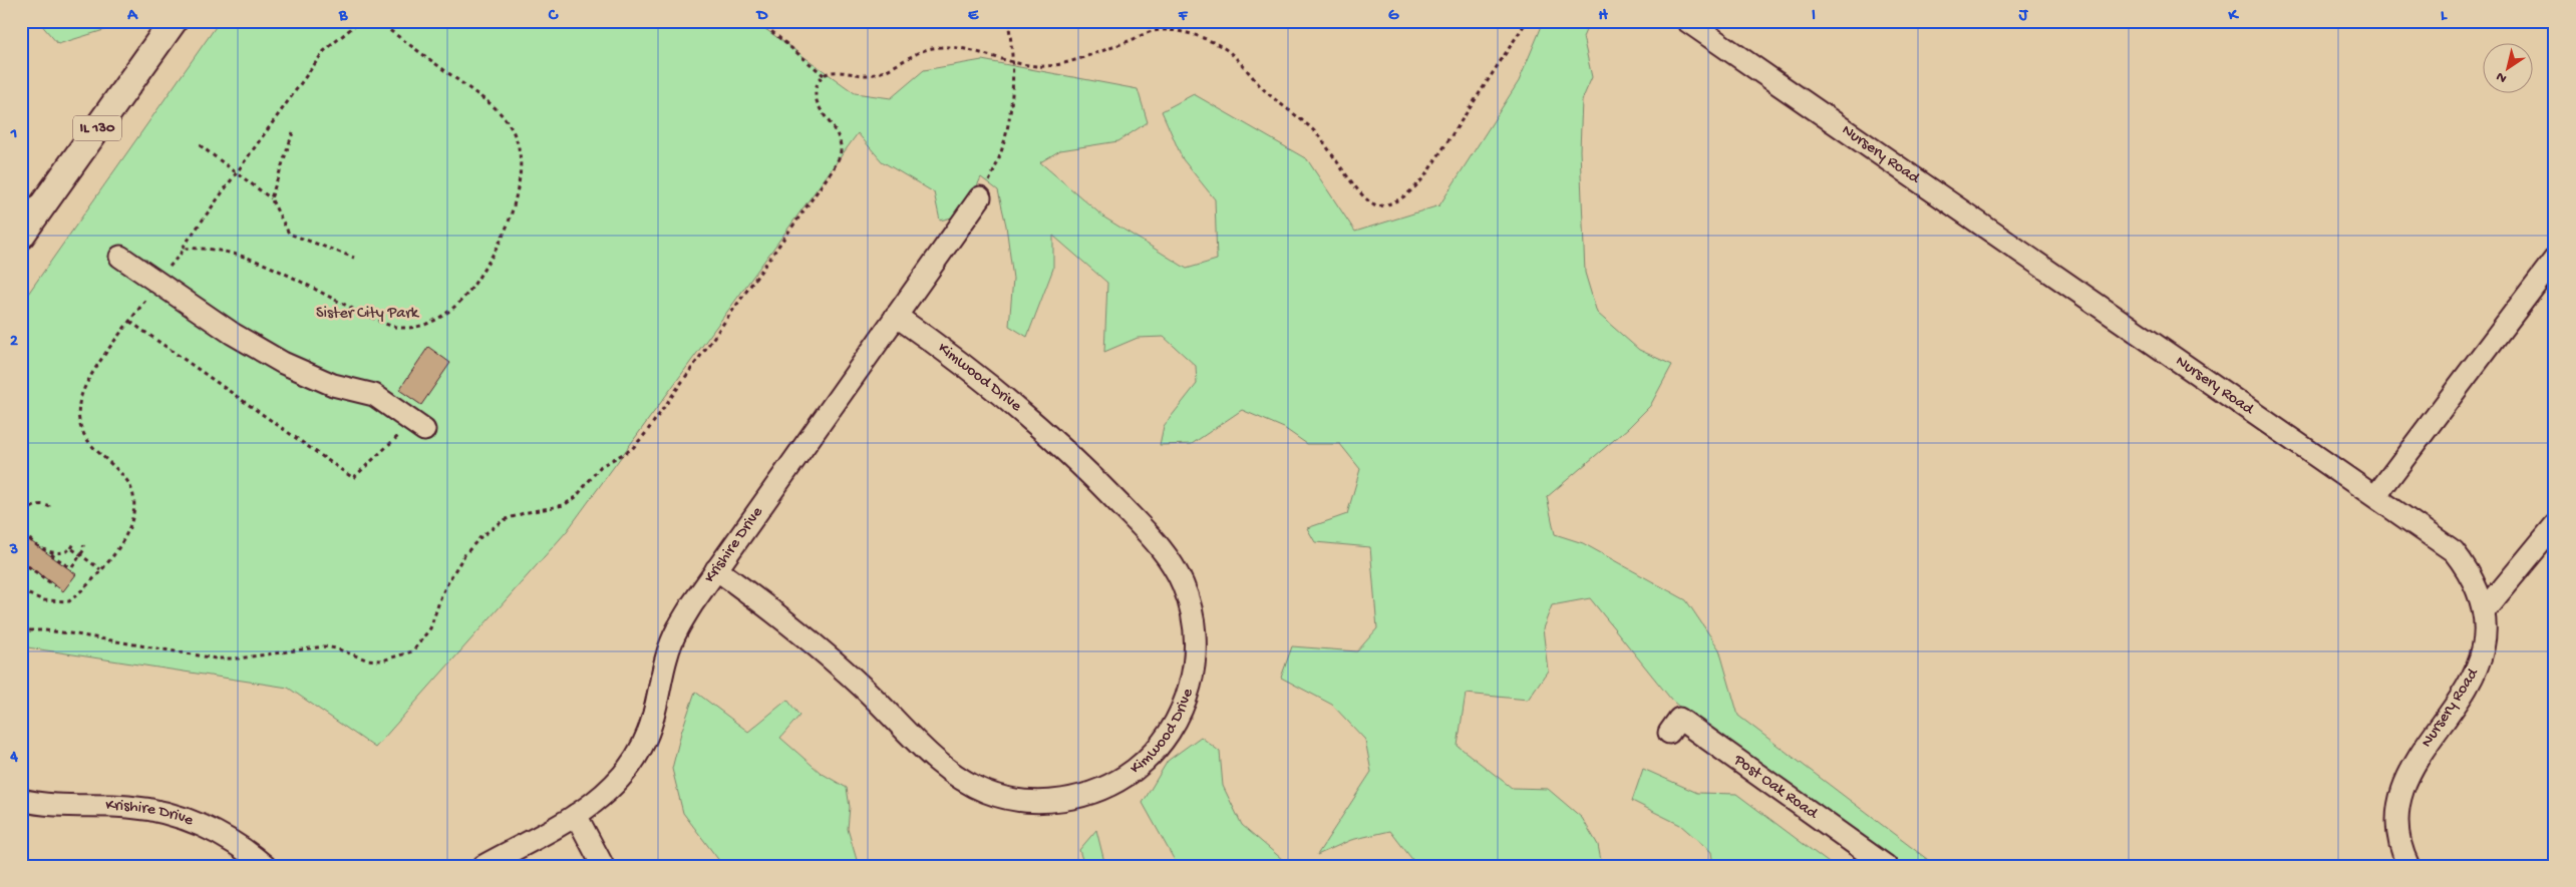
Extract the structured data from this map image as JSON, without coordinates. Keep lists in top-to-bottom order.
{
  "streets": {
    "main road": ["IL 130"],
    "street": [
      "Nursery Road",
      "Kimwood Drive",
      "Krishire Drive",
      "Post Oak Road"
    ]
  },
  "crossings": [
    ["Kimwood Drive", "Krishire Drive"]
  ],
  "parks": ["Sister City Park"],
  "north": "bottom left",
  "grid": {
    "columns": [
      "A",
      "B",
      "C",
      "D",
      "E",
      "F",
      "G",
      "H",
      "I",
      "J",
      "K",
      "L"
    ],
    "rows": [
      "1",
      "2",
      "3",
      "4"
    ]
  }
}
